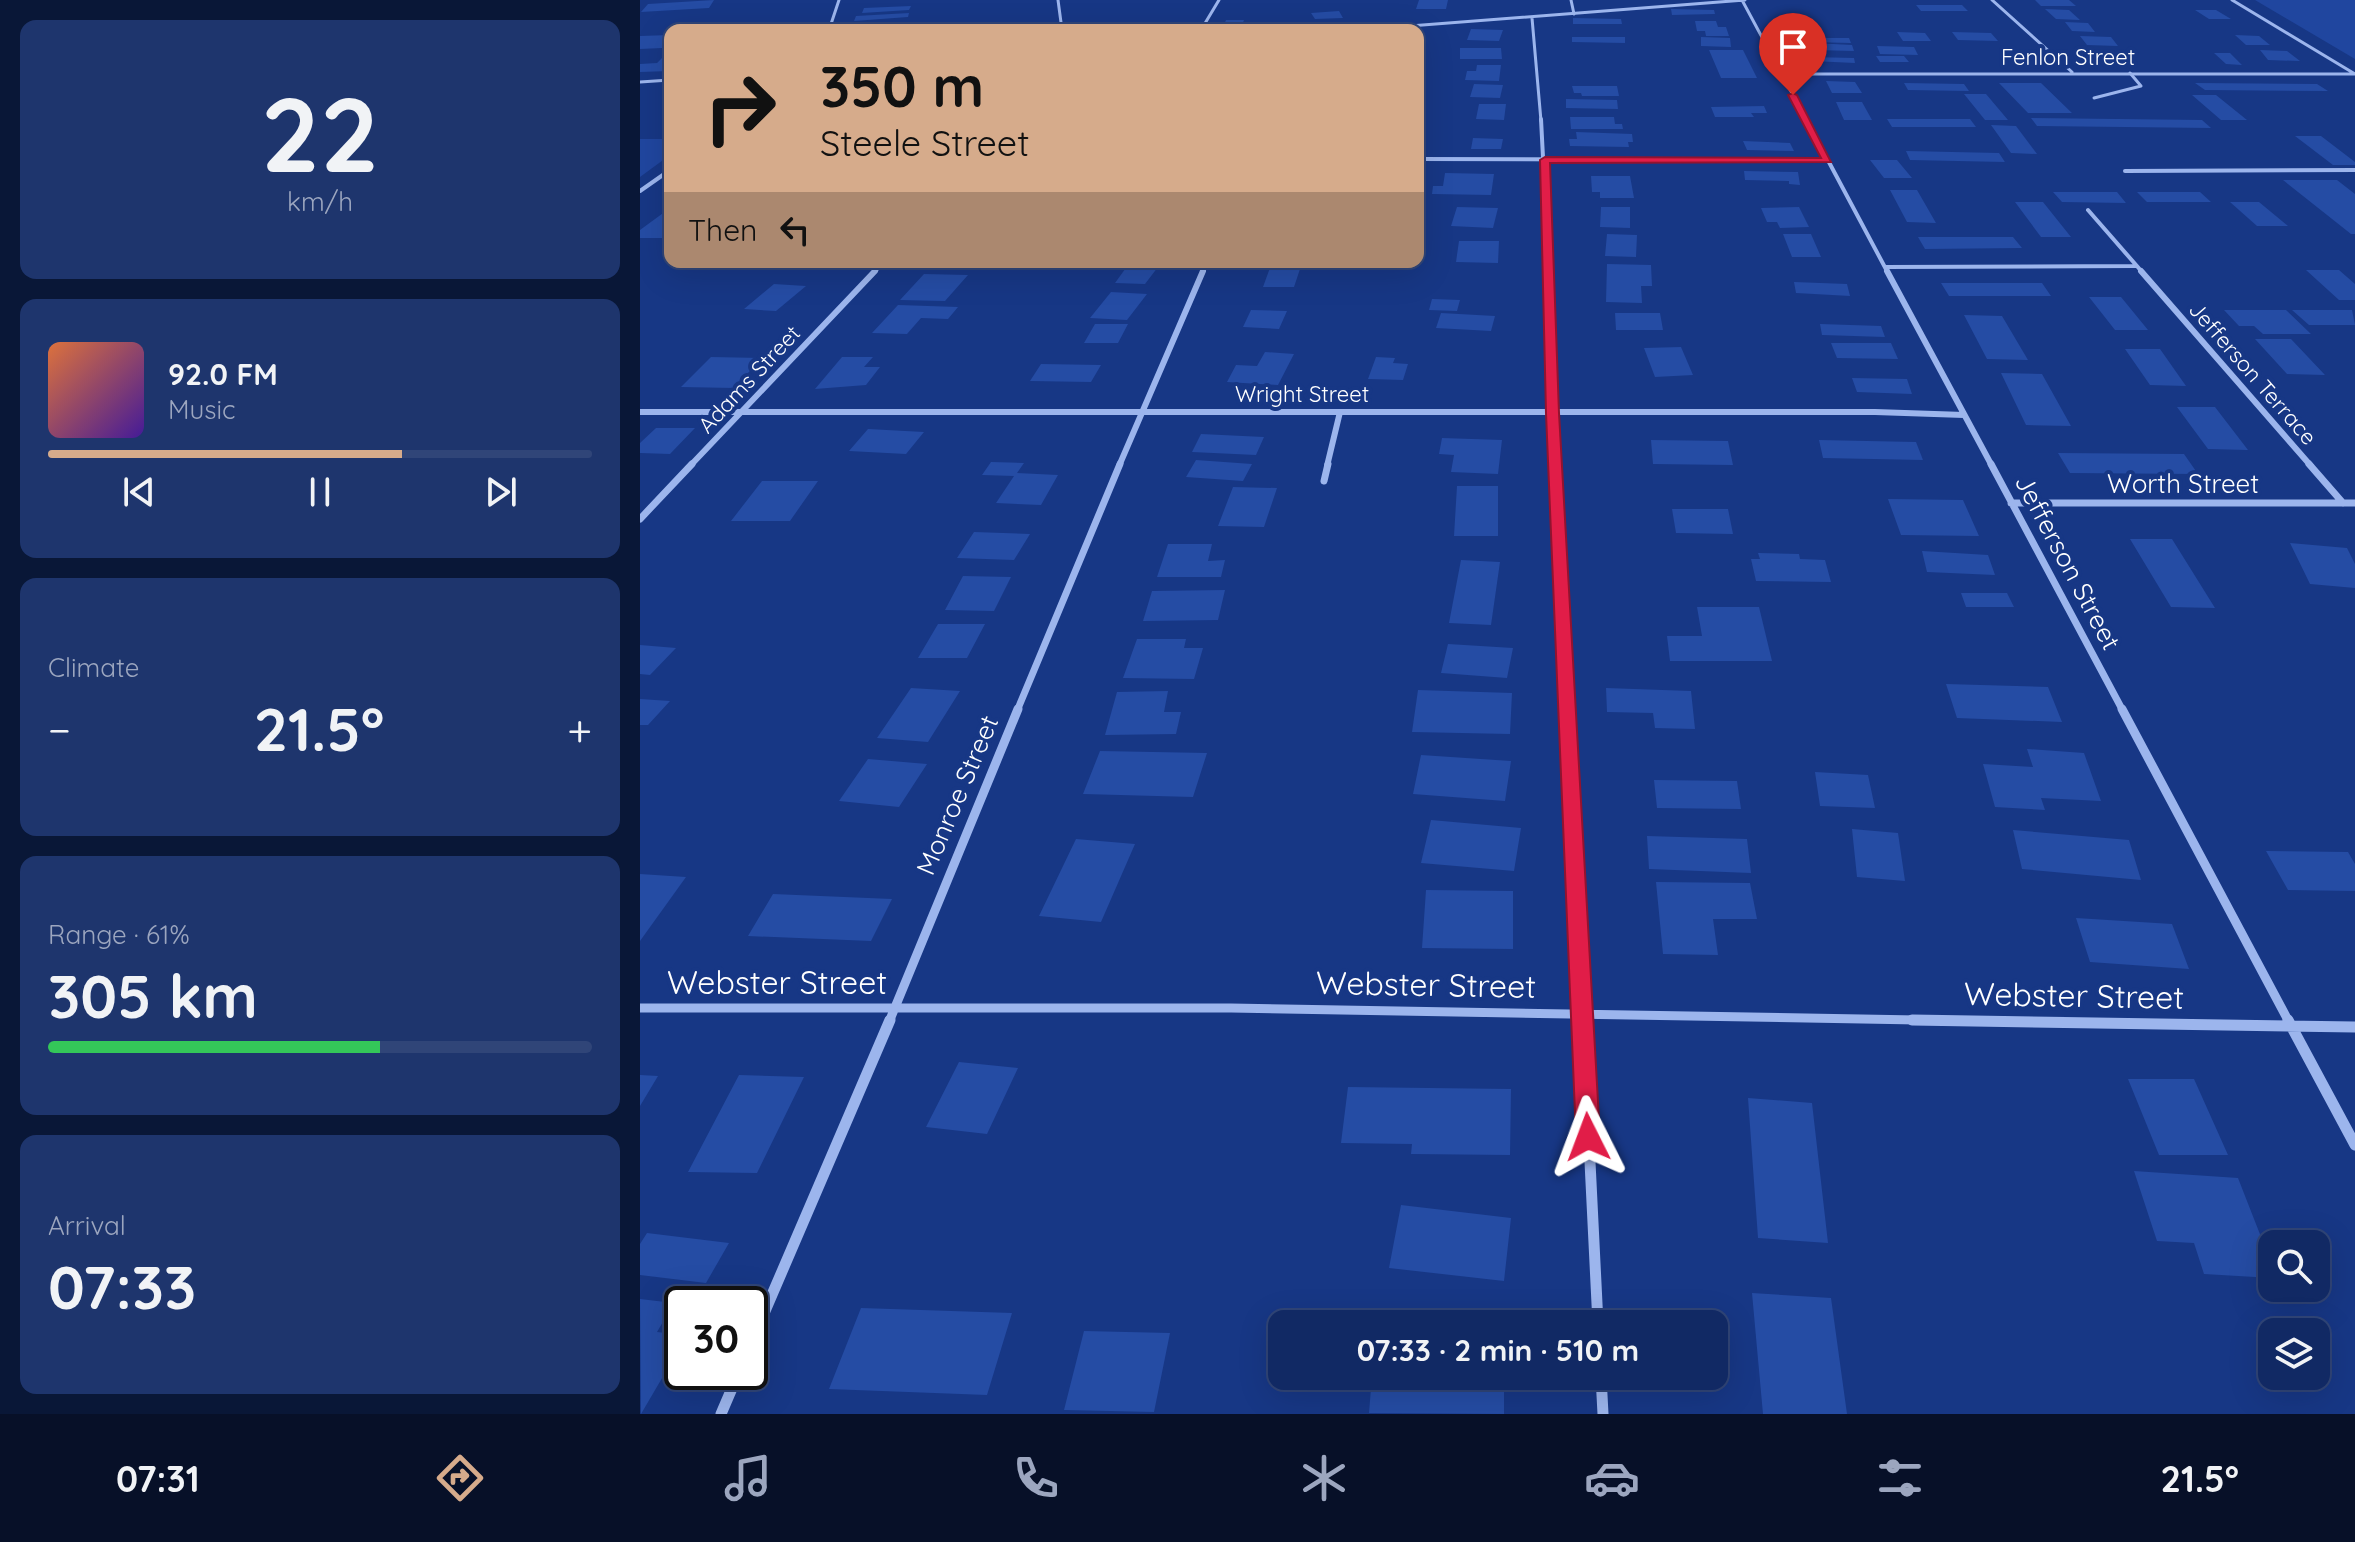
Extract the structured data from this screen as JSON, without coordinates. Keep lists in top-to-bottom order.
{
  "streets": {
    "street": [
      "Fenlon Street",
      "Jefferson Terrace",
      "Adams Street",
      "Wright Street",
      "Worth Street",
      "Jefferson Street",
      "Monroe Street",
      "Webster Street"
    ]
  },
  "crossings": [
    ["Fenlon Street", "Jefferson Street"],
    ["Jefferson Terrace", "Worth Street"],
    ["Adams Street", "Wright Street"],
    ["Wright Street", "Jefferson Street"],
    ["Wright Street", "Monroe Street"],
    ["Worth Street", "Jefferson Street"],
    ["Jefferson Street", "Webster Street"],
    ["Monroe Street", "Webster Street"]
  ],
  "page": {
    "tile": [
      ["22", "km/h"],
      "Climate",
      ["Range · 61%", "305 km"],
      ["Arrival", "07:33"]
    ],
    "turn": ["350 m", "Steele Street"],
    "then": "Then",
    "song": ["92.0 FM", "Music"],
    "heat": ["−", "21.5°", "+"],
    "limit": "30",
    "trip": "07:33 · 2 min · 510 m",
    "tabs": ["07:31", "21.5°"]
  }
}
